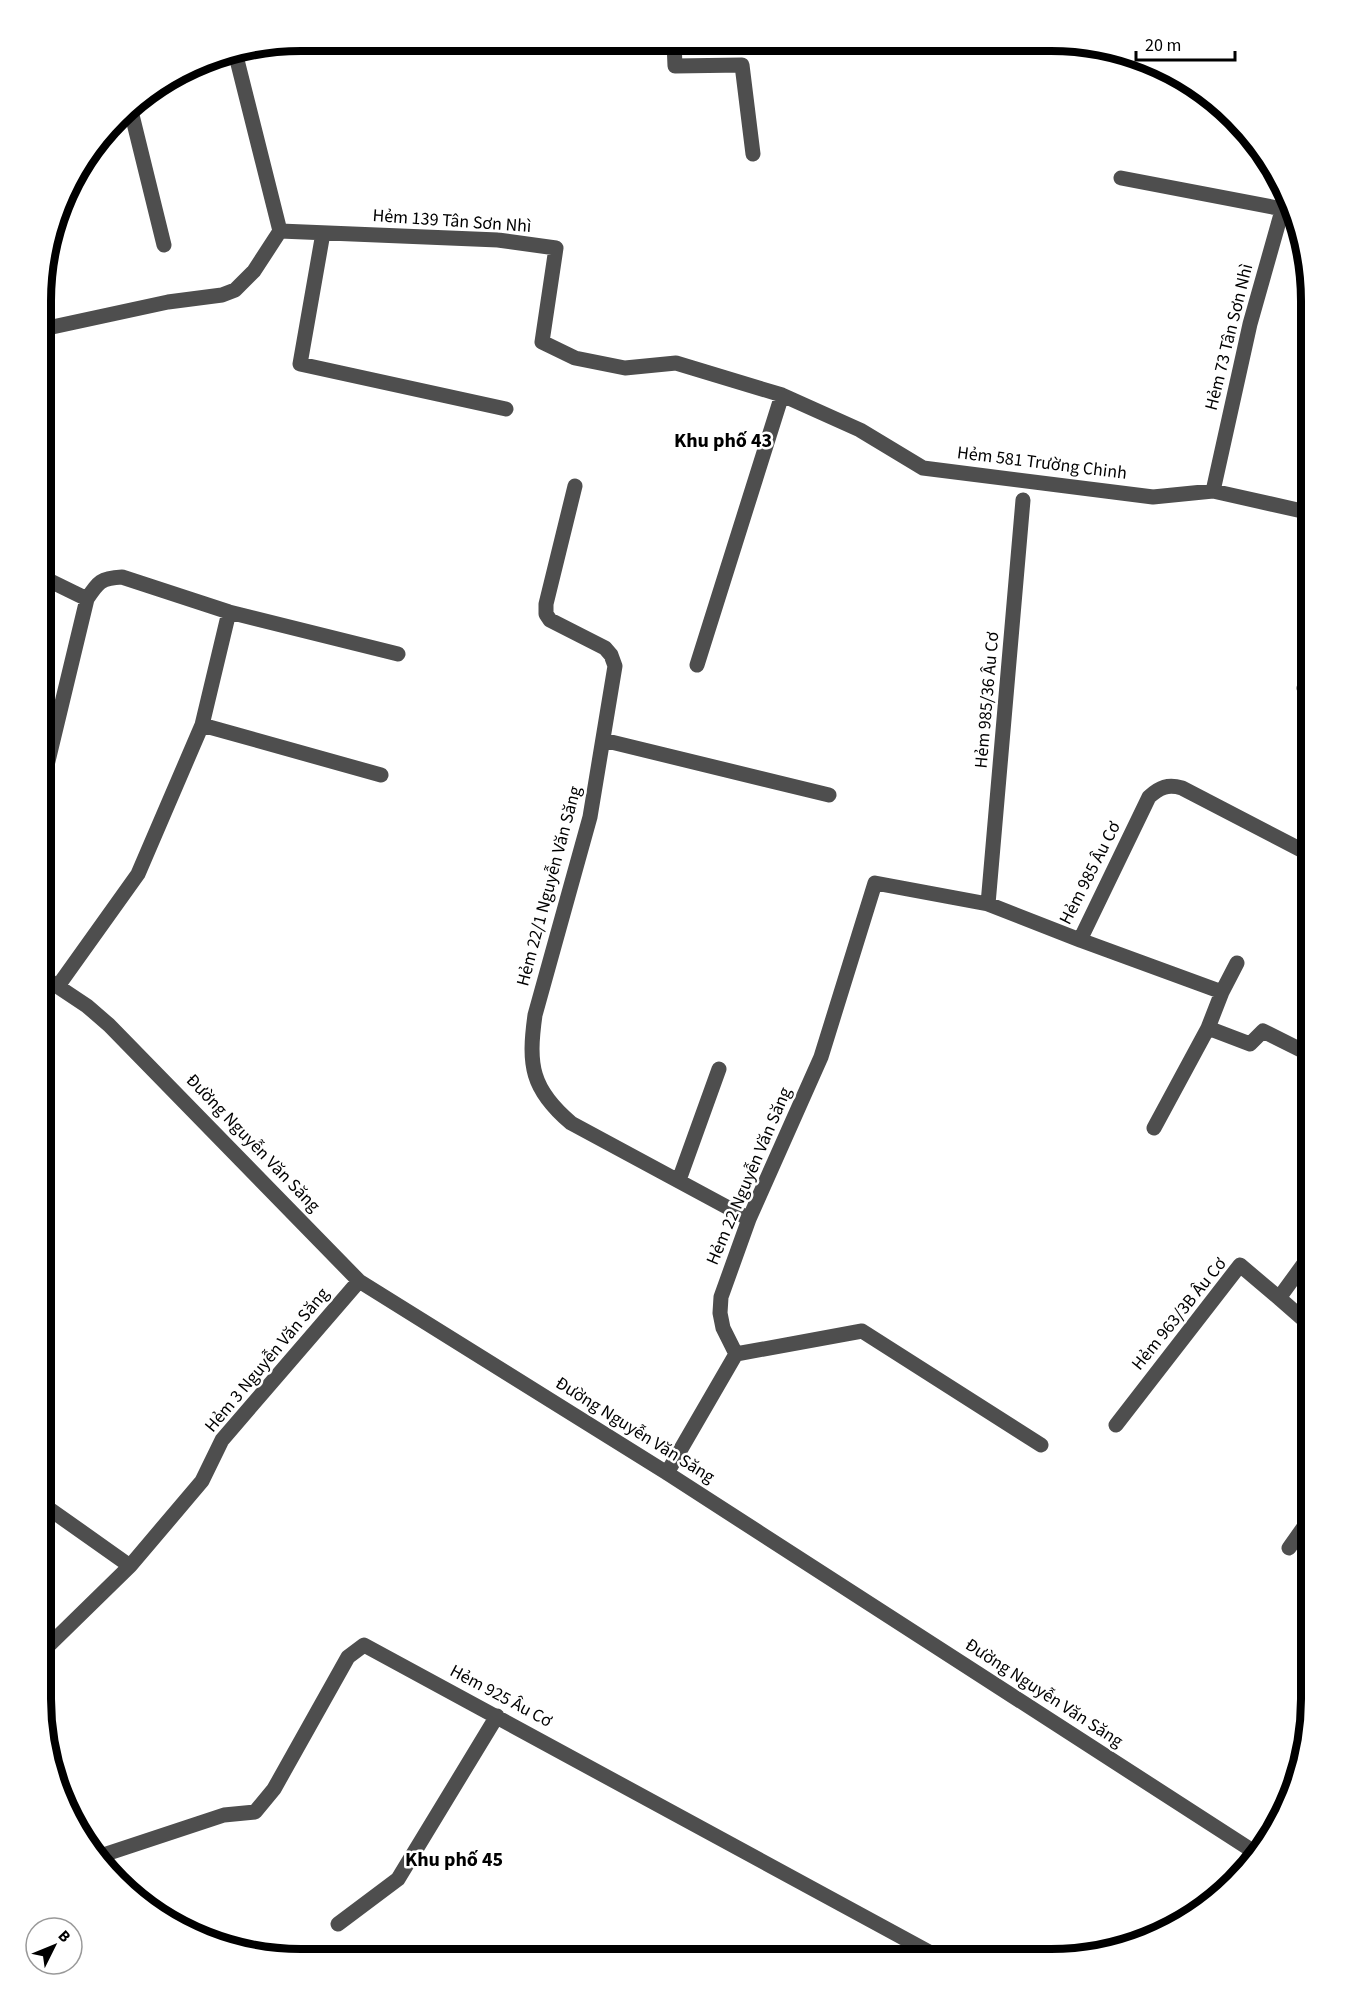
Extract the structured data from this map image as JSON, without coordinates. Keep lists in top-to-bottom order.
{
  "streets": {
    "street": [
      "Hẻm 139 Tân Sơn Nhì",
      "Hẻm 73 Tân Sơn Nhì",
      "Hẻm 581 Trường Chinh",
      "Hẻm 985/36 Âu Cơ",
      "Hẻm 985 Âu Cơ",
      "Hẻm 22/1 Nguyễn Văn Săng",
      "Đường Nguyễn Văn Săng",
      "Hẻm 22 Nguyễn Văn Săng",
      "Hẻm 963/3B Âu Cơ",
      "Hẻm 3 Nguyễn Văn Săng",
      "Hẻm 925 Âu Cơ"
    ]
  },
  "crossings": [
    ["Hẻm 139 Tân Sơn Nhì", "Hẻm 581 Trường Chinh"],
    ["Hẻm 73 Tân Sơn Nhì", "Hẻm 581 Trường Chinh"],
    ["Hẻm 985/36 Âu Cơ", "Hẻm 985 Âu Cơ"],
    ["Hẻm 985 Âu Cơ", "Hẻm 22 Nguyễn Văn Săng"],
    ["Hẻm 22/1 Nguyễn Văn Săng", "Hẻm 22 Nguyễn Văn Săng"],
    ["Đường Nguyễn Văn Săng", "Hẻm 3 Nguyễn Văn Săng"]
  ],
  "districts": ["Khu phố 43", "Khu phố 45"],
  "scale_bar": "20 m",
  "north": "top right"
}
